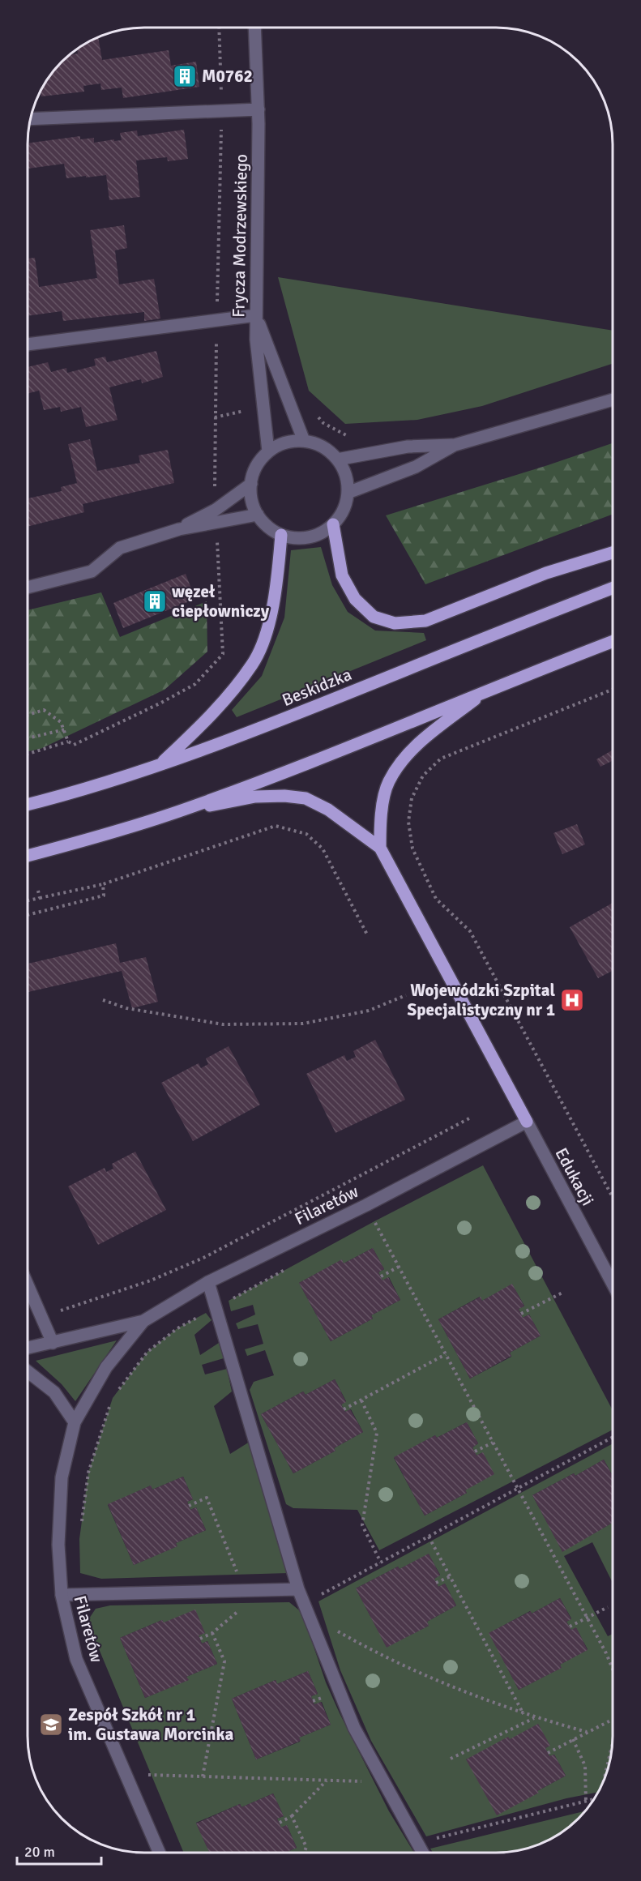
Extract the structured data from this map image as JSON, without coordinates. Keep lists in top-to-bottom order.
{
  "streets": {
    "main road": ["Beskidzka"],
    "street": ["Frycza Modrzewskiego", "Edukacji", "Filaretów"]
  },
  "crossings": [
    ["Edukacji", "Filaretów"]
  ],
  "places": {
    "building": ["M0762", "węzeł ciepłowniczy"],
    "hospital": ["Wojewódzki Szpital Specjalistyczny nr 1"],
    "school or university": ["Zespół Szkół nr 1 im. Gustawa Morcinka"]
  },
  "scale_bar": "20 m"
}
